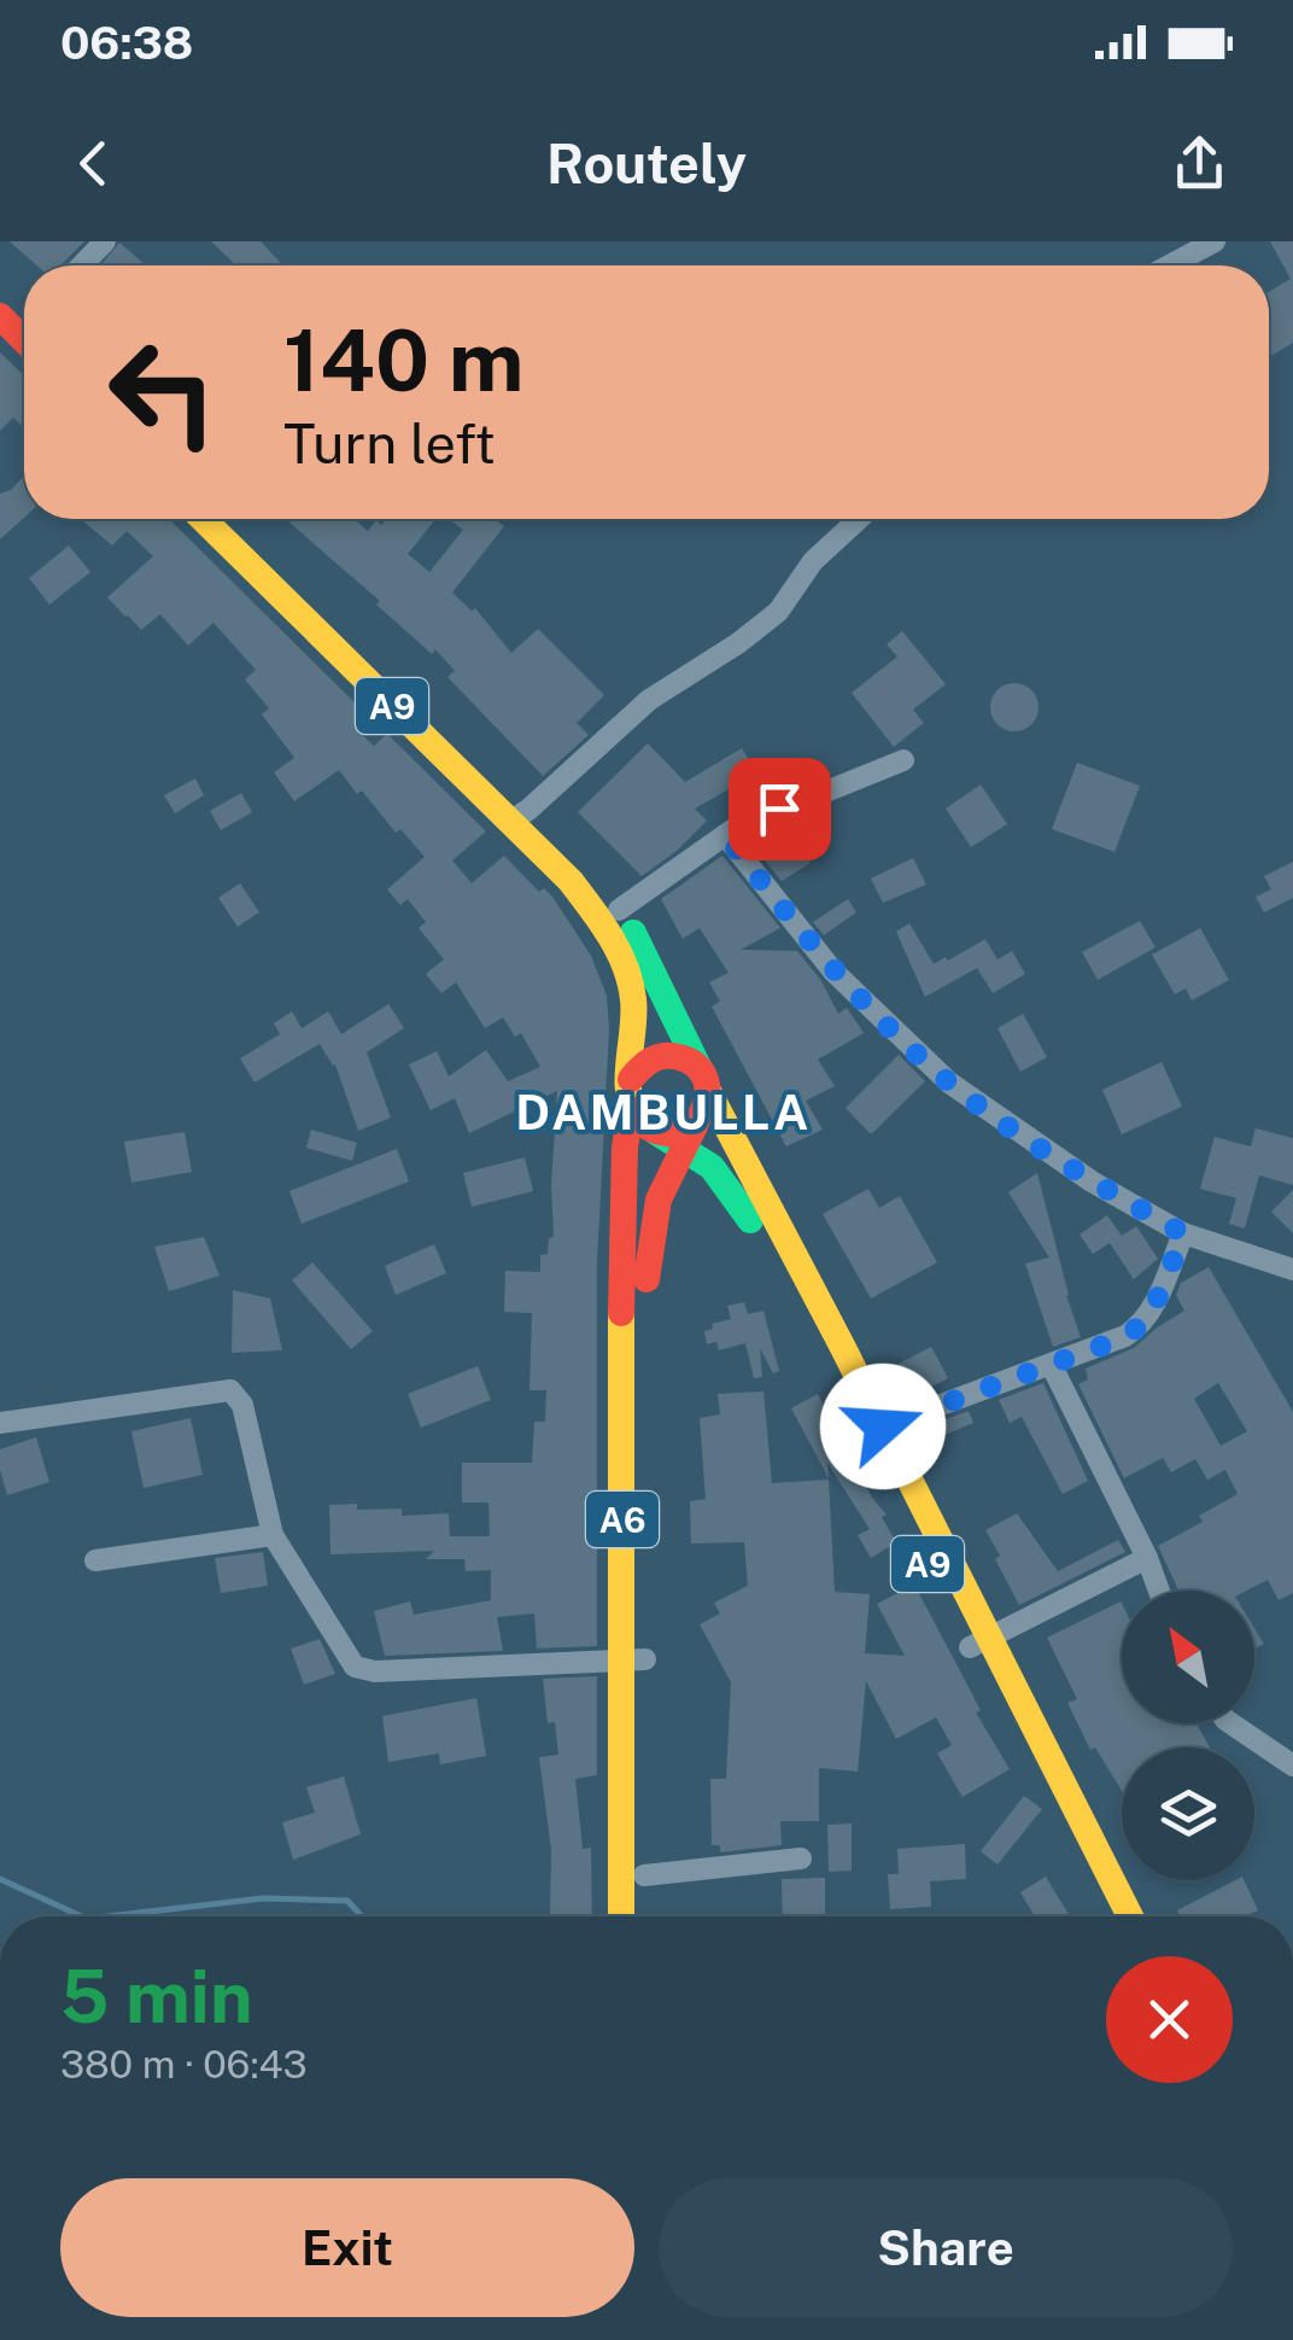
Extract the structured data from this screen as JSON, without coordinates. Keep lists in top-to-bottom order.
{
  "streets": {
    "highway": ["A9", "A6"]
  },
  "crossings": [
    ["A9", "A6"]
  ],
  "districts": ["DAMBULLA"],
  "north": "top left",
  "page": {
    "status": "06:38",
    "header": "Routely",
    "turn": ["140 m", "Turn left"],
    "heading": ["5 min", "380 m · 06:43"],
    "buttons": ["Exit", "Share"]
  }
}
